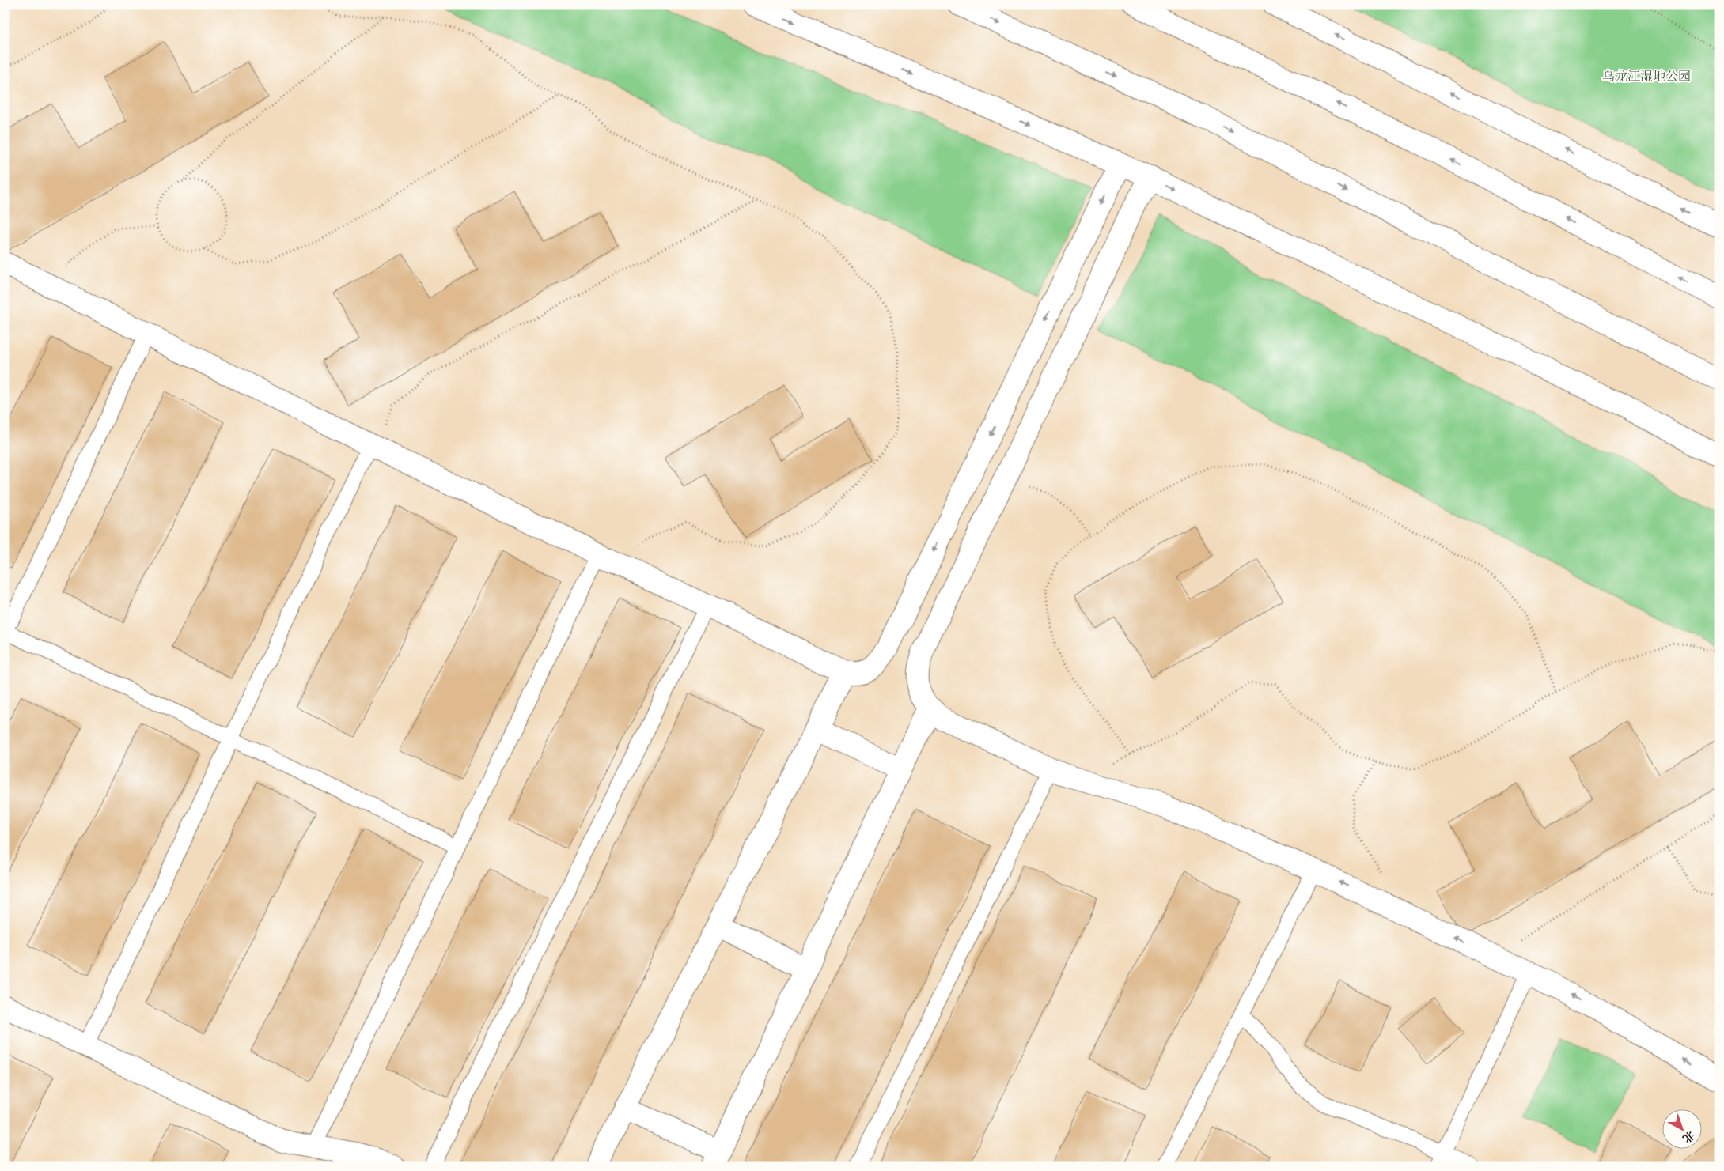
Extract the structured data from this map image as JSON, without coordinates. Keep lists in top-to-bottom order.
{
  "parks": ["乌龙江湿地公园"],
  "north": "bottom right"
}
